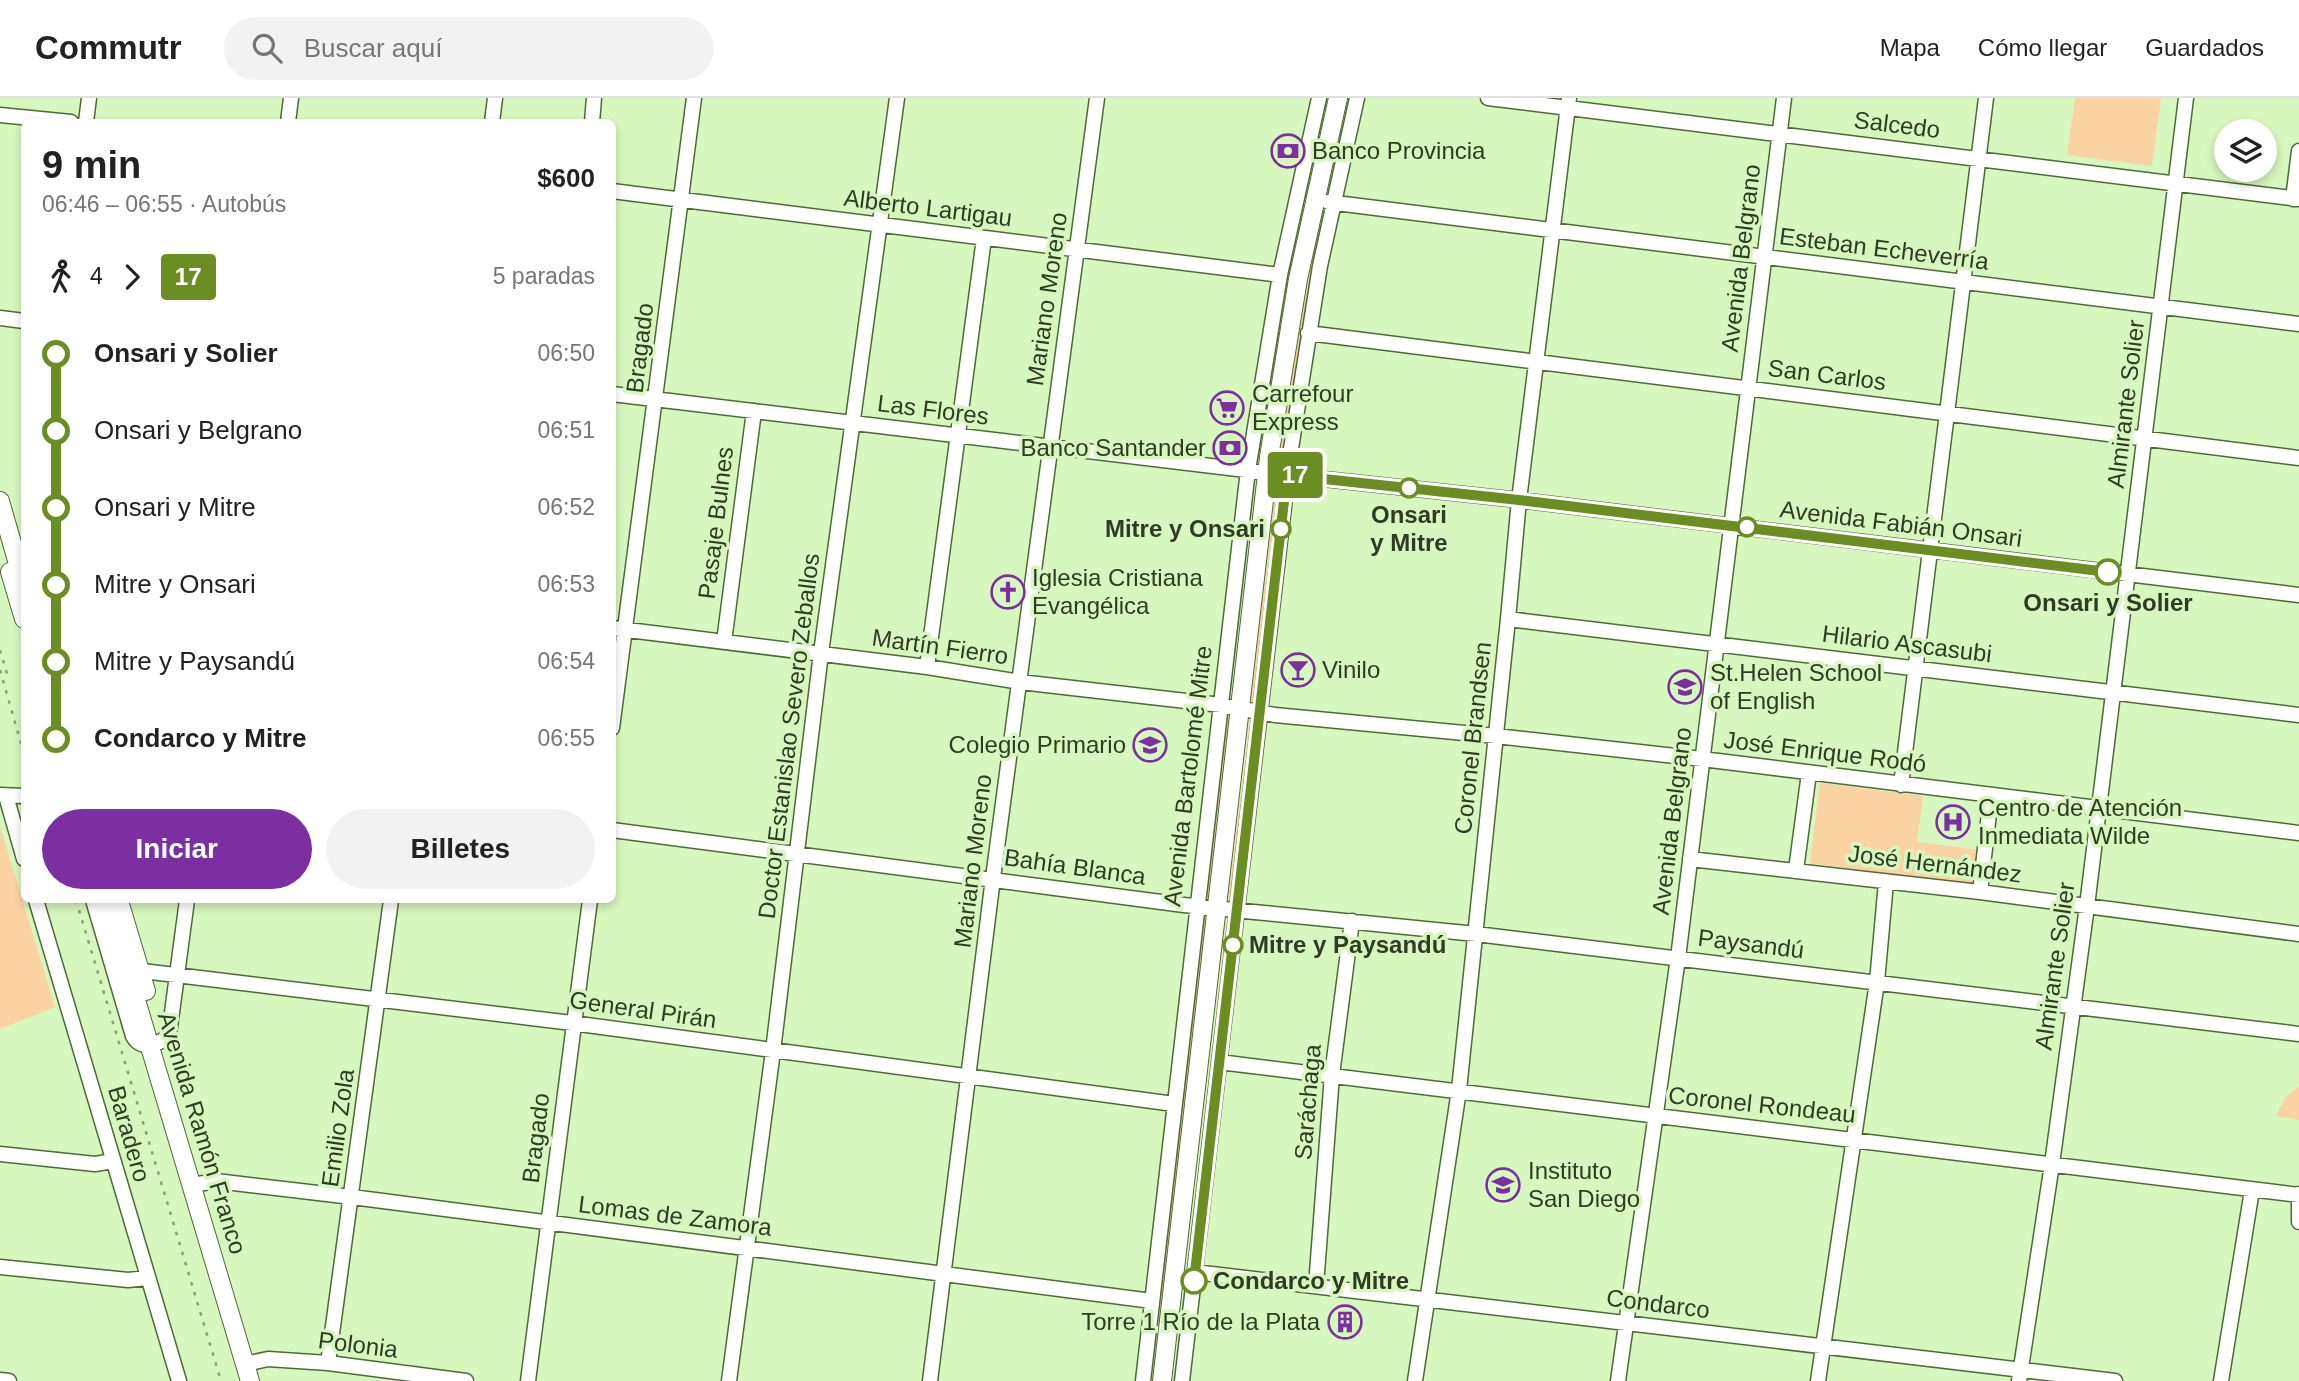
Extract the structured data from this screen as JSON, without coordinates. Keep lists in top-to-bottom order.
{
  "streets": {
    "main road": ["Avenida Bartolomé Mitre", "Avenida Ramón Franco"],
    "street": [
      "Salcedo",
      "Alberto Lartigau",
      "Esteban Echeverría",
      "Avenida Belgrano",
      "Mariano Moreno",
      "Bragado",
      "San Carlos",
      "Almirante Solier",
      "Las Flores",
      "Pasaje Bulnes",
      "Avenida Fabián Onsari",
      "Hilario Ascasubi",
      "Martín Fierro",
      "Doctor Estanislao Severo Zeballos",
      "Coronel Brandsen",
      "José Enrique Rodó",
      "José Hernández",
      "Bahía Blanca",
      "Paysandú",
      "General Pirán",
      "Saráchaga",
      "Coronel Rondeau",
      "Emilio Zola",
      "Baradero",
      "Lomas de Zamora",
      "Condarco",
      "Polonia"
    ]
  },
  "crossings": [
    ["Salcedo", "Avenida Belgrano"],
    ["Salcedo", "Almirante Solier"],
    ["Salcedo", "Coronel Brandsen"],
    ["Alberto Lartigau", "Mariano Moreno"],
    ["Alberto Lartigau", "Bragado"],
    ["Alberto Lartigau", "Doctor Estanislao Severo Zeballos"],
    ["Alberto Lartigau", "Avenida Bartolomé Mitre"],
    ["Esteban Echeverría", "Avenida Belgrano"],
    ["Esteban Echeverría", "Almirante Solier"],
    ["Esteban Echeverría", "Coronel Brandsen"],
    ["Esteban Echeverría", "Avenida Bartolomé Mitre"],
    ["Avenida Belgrano", "San Carlos"],
    ["Avenida Belgrano", "Avenida Fabián Onsari"],
    ["Avenida Belgrano", "Hilario Ascasubi"],
    ["Avenida Belgrano", "José Enrique Rodó"],
    ["Avenida Belgrano", "José Hernández"],
    ["Avenida Belgrano", "Paysandú"],
    ["Avenida Belgrano", "Coronel Rondeau"],
    ["Avenida Belgrano", "Condarco"],
    ["Mariano Moreno", "Las Flores"],
    ["Mariano Moreno", "Martín Fierro"],
    ["Mariano Moreno", "Bahía Blanca"],
    ["Mariano Moreno", "General Pirán"],
    ["Mariano Moreno", "Lomas de Zamora"],
    ["Bragado", "Las Flores"],
    ["Bragado", "Martín Fierro"],
    ["Bragado", "General Pirán"],
    ["Bragado", "Lomas de Zamora"],
    ["San Carlos", "Almirante Solier"],
    ["San Carlos", "Coronel Brandsen"],
    ["Almirante Solier", "Avenida Fabián Onsari"],
    ["Almirante Solier", "Hilario Ascasubi"],
    ["Almirante Solier", "José Enrique Rodó"],
    ["Almirante Solier", "José Hernández"],
    ["Almirante Solier", "Paysandú"],
    ["Almirante Solier", "Coronel Rondeau"],
    ["Almirante Solier", "Condarco"],
    ["Las Flores", "Pasaje Bulnes"],
    ["Las Flores", "Avenida Fabián Onsari"],
    ["Las Flores", "Doctor Estanislao Severo Zeballos"],
    ["Las Flores", "Avenida Bartolomé Mitre"],
    ["Pasaje Bulnes", "Martín Fierro"],
    ["Avenida Fabián Onsari", "Coronel Brandsen"],
    ["Avenida Fabián Onsari", "Avenida Bartolomé Mitre"],
    ["Hilario Ascasubi", "Coronel Brandsen"],
    ["Martín Fierro", "Doctor Estanislao Severo Zeballos"],
    ["Martín Fierro", "José Enrique Rodó"],
    ["Martín Fierro", "Avenida Bartolomé Mitre"],
    ["Doctor Estanislao Severo Zeballos", "Bahía Blanca"],
    ["Doctor Estanislao Severo Zeballos", "General Pirán"],
    ["Doctor Estanislao Severo Zeballos", "Lomas de Zamora"],
    ["Coronel Brandsen", "José Enrique Rodó"],
    ["Coronel Brandsen", "Paysandú"],
    ["Coronel Brandsen", "Coronel Rondeau"],
    ["Coronel Brandsen", "Condarco"],
    ["Avenida Bartolomé Mitre", "Bahía Blanca"],
    ["Avenida Bartolomé Mitre", "Paysandú"],
    ["Avenida Bartolomé Mitre", "General Pirán"],
    ["Avenida Bartolomé Mitre", "Lomas de Zamora"],
    ["Bahía Blanca", "Paysandú"],
    ["Paysandú", "Saráchaga"],
    ["General Pirán", "Emilio Zola"],
    ["General Pirán", "Avenida Ramón Franco"],
    ["Saráchaga", "Coronel Rondeau"],
    ["Saráchaga", "Condarco"],
    ["Emilio Zola", "Lomas de Zamora"],
    ["Emilio Zola", "Polonia"],
    ["Avenida Ramón Franco", "Lomas de Zamora"],
    ["Avenida Ramón Franco", "Polonia"]
  ],
  "places": {
    "bank": ["Banco Provincia", "Banco Santander"],
    "supermarket": ["Carrefour Express"],
    "other": [
      "Onsari y Mitre",
      "Mitre y Onsari",
      "Onsari y Solier",
      "Mitre y Paysandú",
      "Condarco y Mitre"
    ],
    "church": ["Iglesia Cristiana Evangélica"],
    "bar": ["Vinilo"],
    "school or university": ["St.Helen School of English", "Colegio Primario", "Instituto San Diego"],
    "hospital": ["Centro de Atención Inmediata Wilde"],
    "building": ["Torre 1 Río de la Plata"]
  },
  "lines": ["bus line 17"],
  "page": {
    "header": "Commutr",
    "search": "Buscar aquí",
    "nav": ["Mapa", "Cómo llegar", "Guardados"],
    "on_map": "17",
    "heading": ["9 min", "06:46 – 06:55 · Autobús", "$600"],
    "legs": ["4", "17", "5 paradas"],
    "list": [
      {
        "name": "Onsari y Solier",
        "value": "06:50"
      },
      {
        "name": "Onsari y Belgrano",
        "value": "06:51"
      },
      {
        "name": "Onsari y Mitre",
        "value": "06:52"
      },
      {
        "name": "Mitre y Onsari",
        "value": "06:53"
      },
      {
        "name": "Mitre y Paysandú",
        "value": "06:54"
      },
      {
        "name": "Condarco y Mitre",
        "value": "06:55"
      }
    ],
    "buttons": ["Iniciar", "Billetes"]
  }
}
